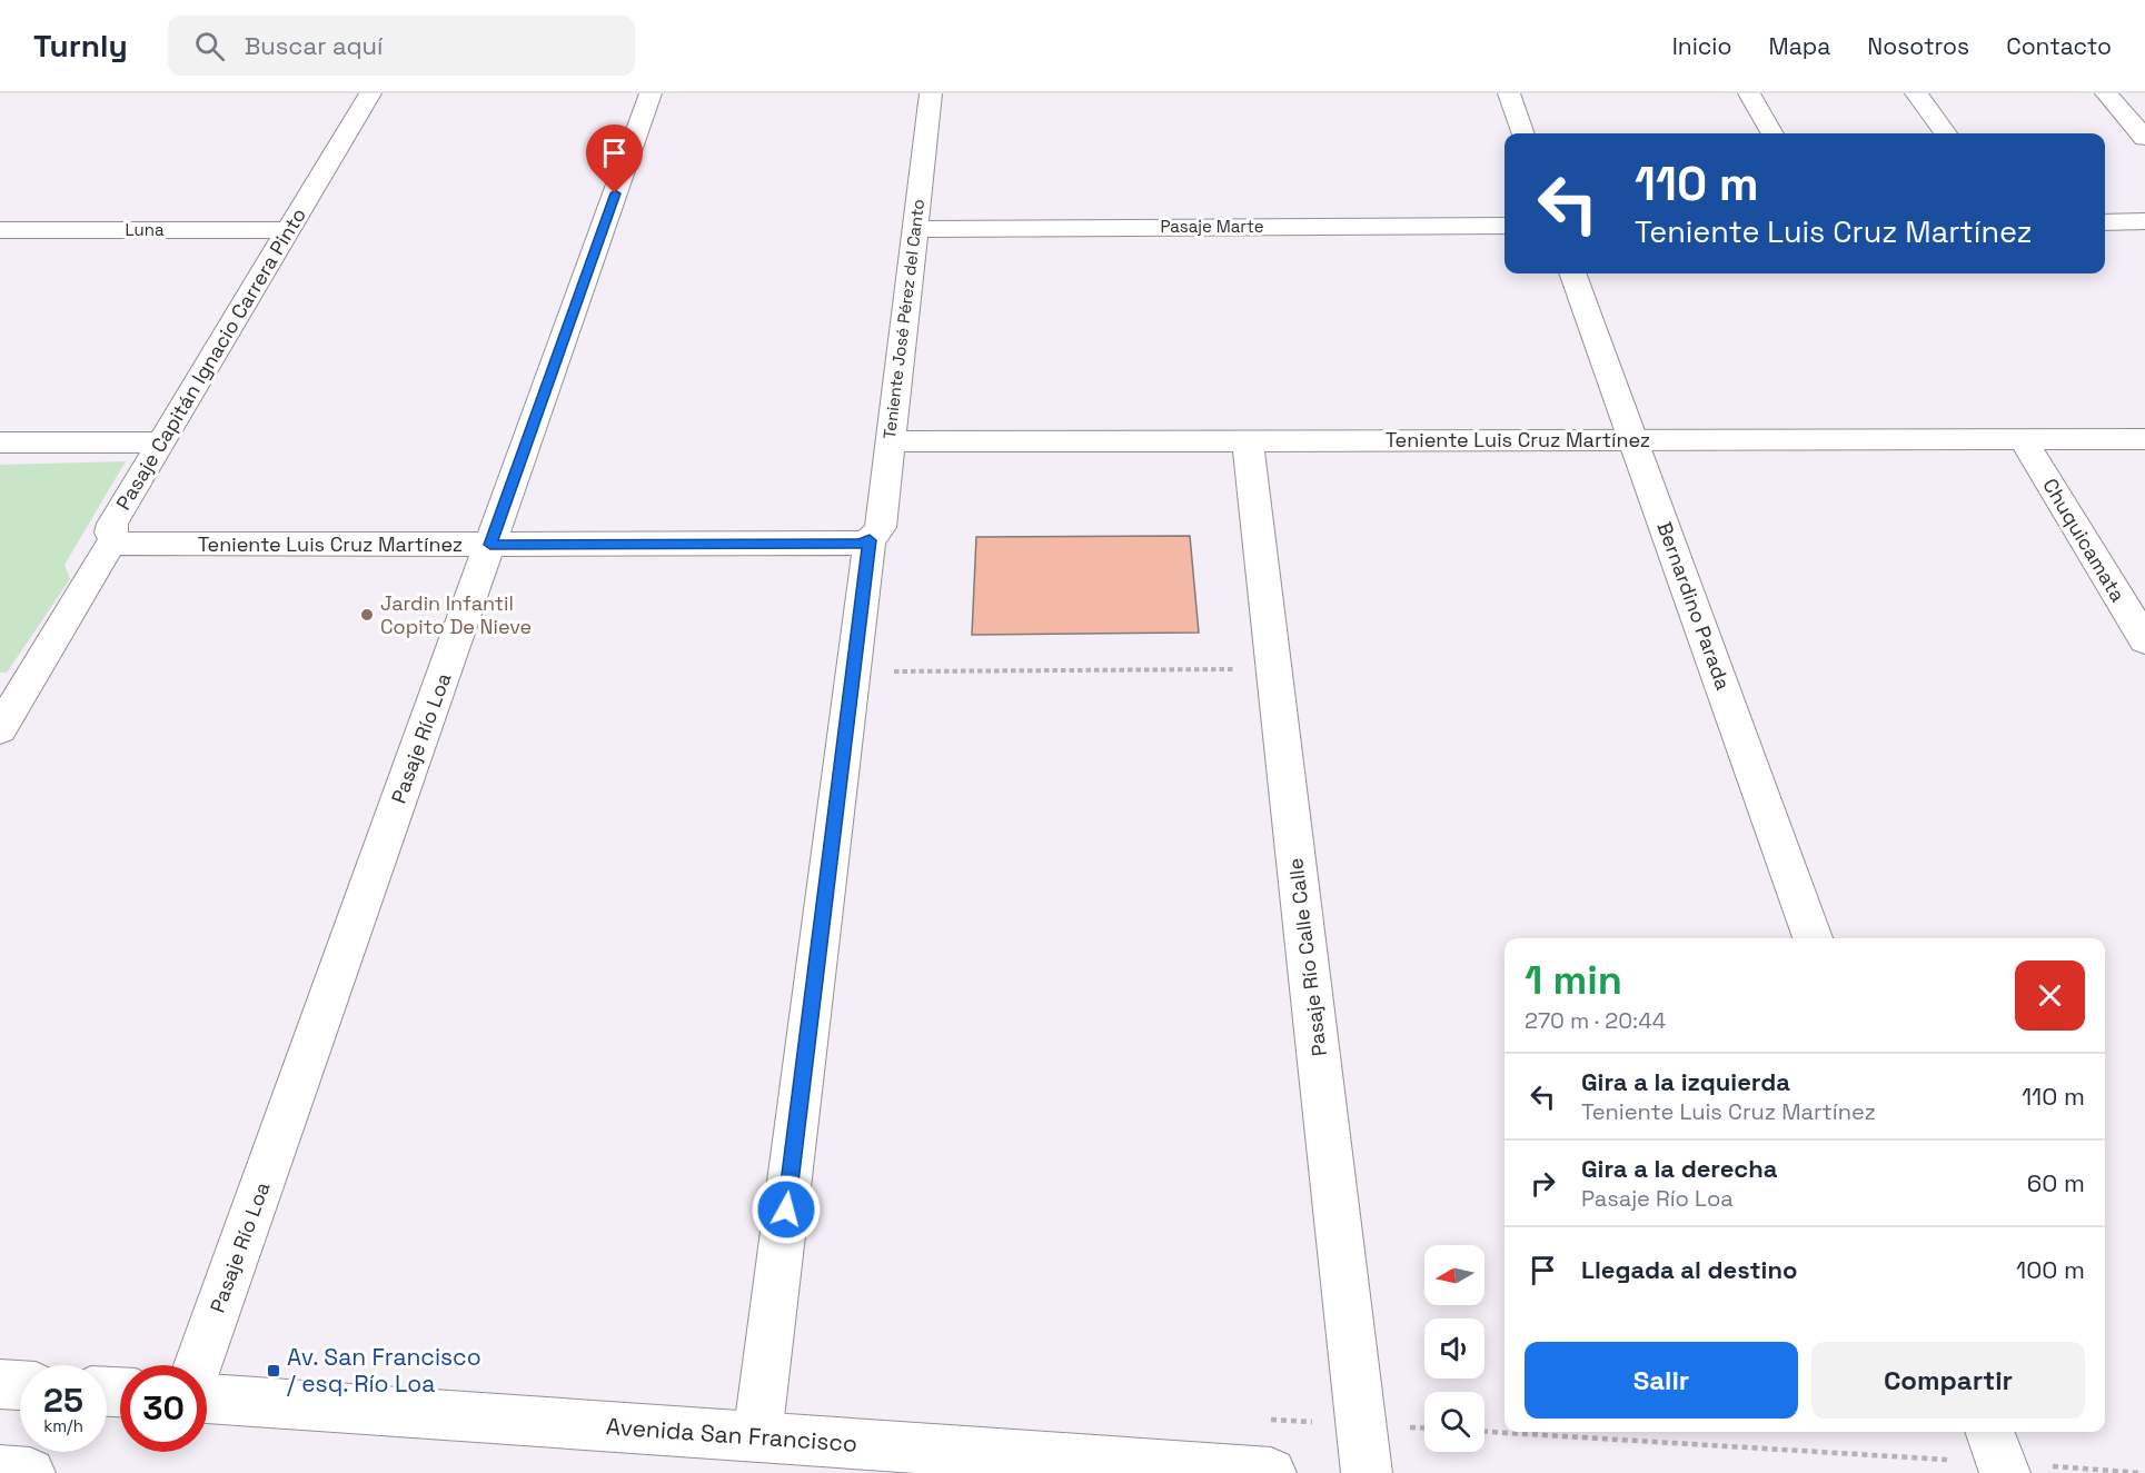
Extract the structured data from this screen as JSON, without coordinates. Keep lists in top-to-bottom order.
{
  "streets": {
    "street": [
      "Pasaje Marte",
      "Luna",
      "Teniente José Pérez del Canto",
      "Pasaje Capitán Ignacio Carrera Pinto",
      "Teniente Luis Cruz Martínez",
      "Chuquicamata",
      "Bernardino Parada",
      "Pasaje Río Loa",
      "Pasaje Río Calle Calle",
      "Avenida San Francisco"
    ]
  },
  "crossings": [
    ["Pasaje Marte", "Teniente José Pérez del Canto"],
    ["Luna", "Pasaje Capitán Ignacio Carrera Pinto"],
    ["Teniente José Pérez del Canto", "Teniente Luis Cruz Martínez"],
    ["Teniente José Pérez del Canto", "Avenida San Francisco"],
    ["Pasaje Capitán Ignacio Carrera Pinto", "Teniente Luis Cruz Martínez"],
    ["Teniente Luis Cruz Martínez", "Chuquicamata"],
    ["Teniente Luis Cruz Martínez", "Bernardino Parada"],
    ["Teniente Luis Cruz Martínez", "Pasaje Río Loa"],
    ["Teniente Luis Cruz Martínez", "Pasaje Río Calle Calle"]
  ],
  "places": {
    "other": ["Jardin Infantil Copito De Nieve"],
    "transit": ["Av. San Francisco / esq. Río Loa"]
  },
  "north": "left",
  "page": {
    "header": "Turnly",
    "search": "Buscar aquí",
    "nav": [
      "Inicio",
      "Mapa",
      "Nosotros",
      "Contacto"
    ],
    "turn": ["110 m", "Teniente Luis Cruz Martínez"],
    "heading": ["1 min", "270 m · 20:44"],
    "list": [
      {
        "name": "Gira a la izquierda",
        "note": "Teniente Luis Cruz Martínez",
        "value": "110 m"
      },
      {
        "name": "Gira a la derecha",
        "note": "Pasaje Río Loa",
        "value": "60 m"
      },
      {
        "name": "Llegada al destino",
        "value": "100 m"
      }
    ],
    "buttons": ["Salir", "Compartir"],
    "speed": "25 km/h",
    "limit": "30"
  }
}
